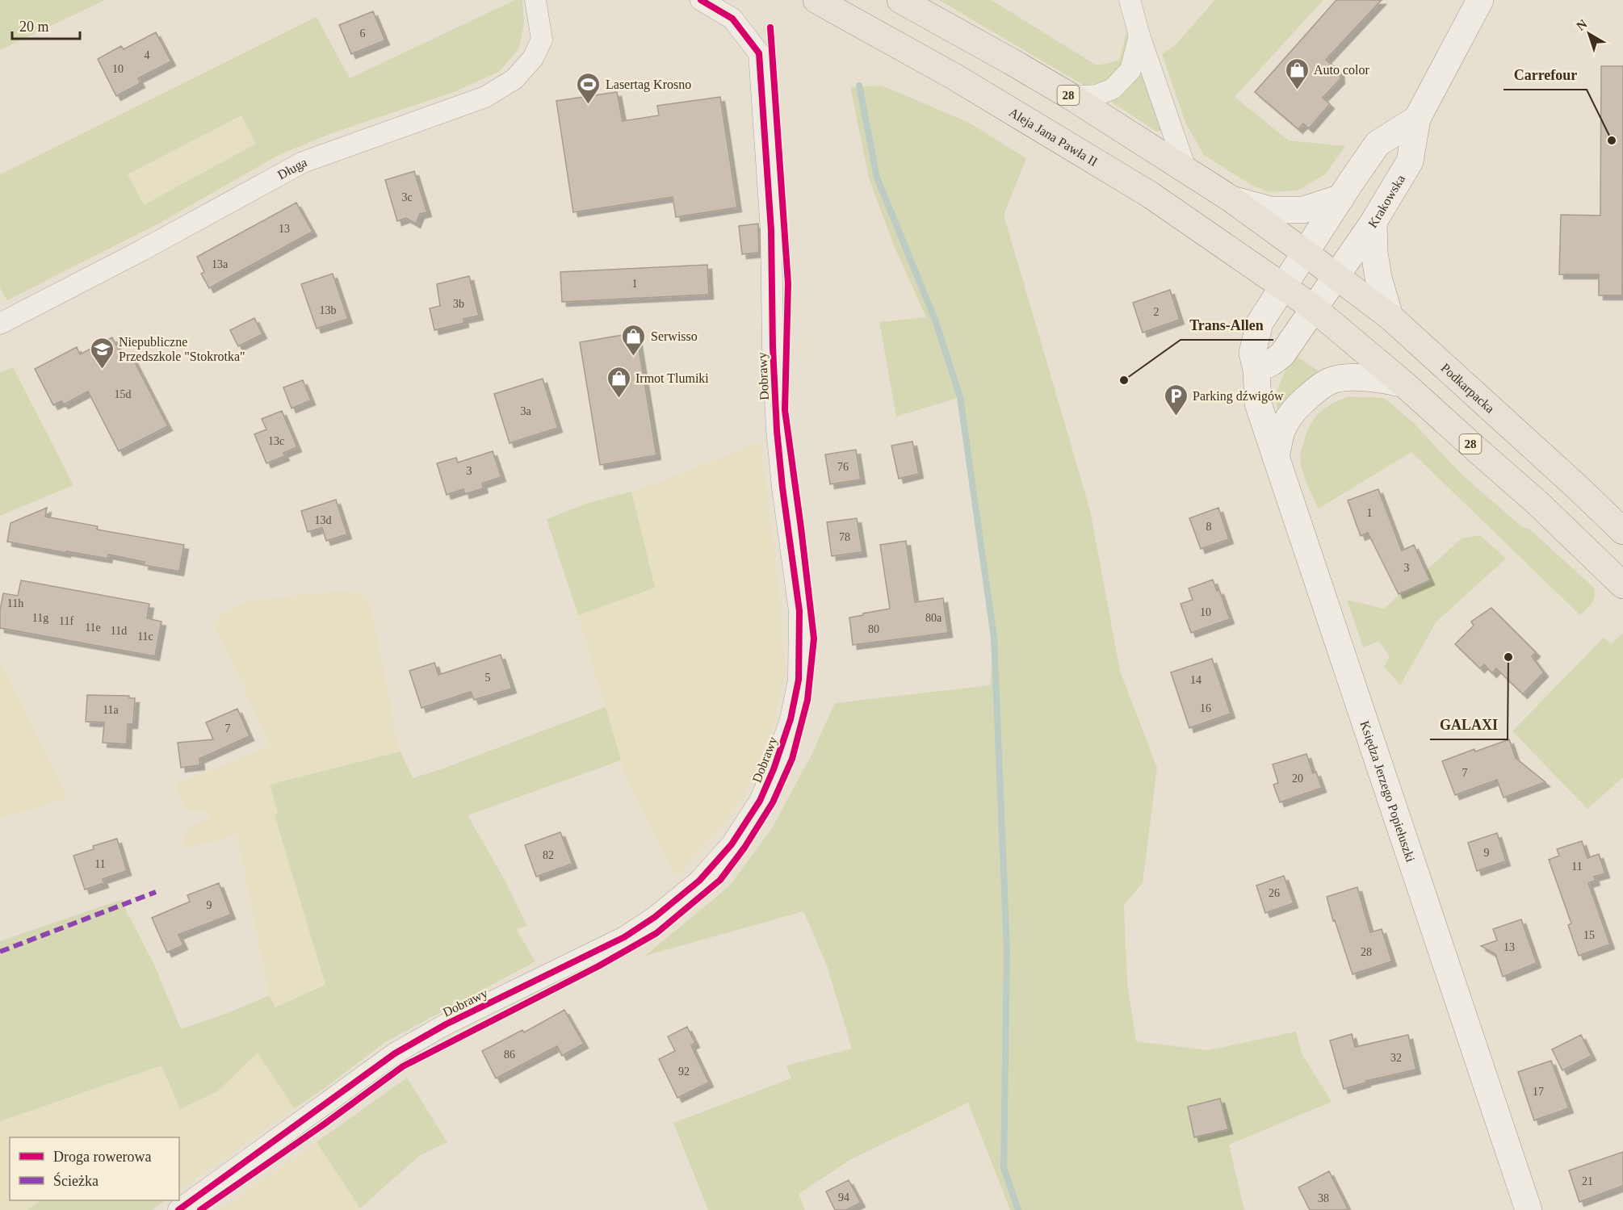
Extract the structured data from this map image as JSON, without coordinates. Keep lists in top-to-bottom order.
{
  "streets": {
    "main road": ["28", "Aleja Jana Pawła II", "Podkarpacka"],
    "street": [
      "Długa",
      "Krakowska",
      "Dobrawy",
      "Księdza Jerzego Popiełuszki"
    ]
  },
  "crossings": [
    ["28", "Aleja Jana Pawła II"],
    ["28", "Krakowska"],
    ["28", "Podkarpacka"],
    ["28", "Księdza Jerzego Popiełuszki"],
    ["Aleja Jana Pawła II", "Księdza Jerzego Popiełuszki"],
    ["Krakowska", "Podkarpacka"],
    ["Krakowska", "Księdza Jerzego Popiełuszki"],
    ["Podkarpacka", "Księdza Jerzego Popiełuszki"]
  ],
  "places": {
    "shop": ["Auto color", "Serwisso", "Irmot Tlumiki"],
    "sports": ["Lasertag Krosno"],
    "other": ["Carrefour", "Trans-Allen", "GALAXI"],
    "school or university": ["Niepubliczne Przedszkole \"Stokrotka\""],
    "parking": ["Parking dźwigów"]
  },
  "house_numbers": [
    "6",
    "4",
    "10",
    "3c",
    "13",
    "13a",
    "1",
    "3b",
    "13b",
    "2",
    "15d",
    "3a",
    "13c",
    "76",
    "3",
    "1",
    "13d",
    "8",
    "78",
    "3",
    "11h",
    "10",
    "11g",
    "80a",
    "11f",
    "11e",
    "80",
    "11d",
    "11c",
    "5",
    "14",
    "16",
    "11a",
    "7",
    "7",
    "20",
    "9",
    "82",
    "11",
    "11",
    "26",
    "9",
    "15",
    "13",
    "28",
    "86",
    "32",
    "92",
    "17",
    "21",
    "94",
    "38"
  ],
  "legend": ["Droga rowerowa", "Ścieżka"],
  "scale_bar": "20 m",
  "north": "top left"
}
